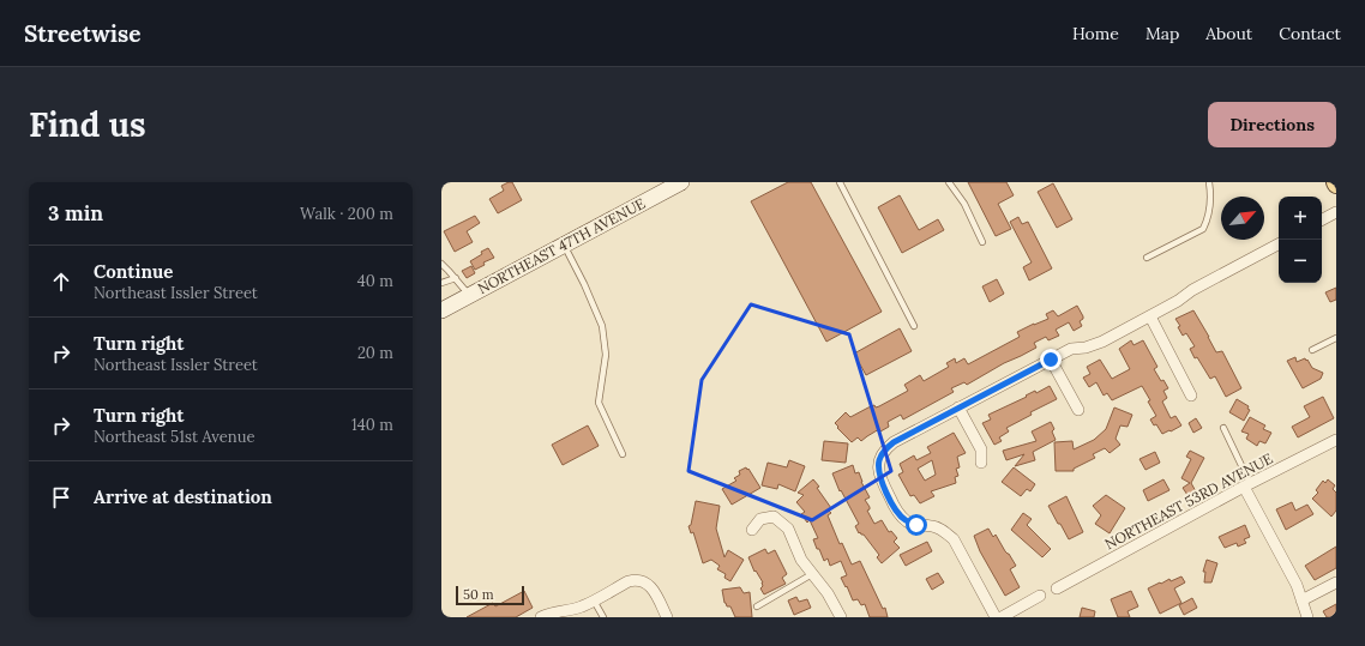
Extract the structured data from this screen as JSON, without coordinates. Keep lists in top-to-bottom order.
{
  "streets": {
    "street": ["NORTHEAST 47TH AVENUE", "NORTHEAST 53RD AVENUE"]
  },
  "scale_bar": "50 m",
  "north": "top right",
  "page": {
    "header": "Streetwise",
    "nav": [
      "Home",
      "Map",
      "About",
      "Contact"
    ],
    "buttons": "Directions",
    "title": "Find us",
    "heading": ["3 min", "Walk · 200 m"],
    "map_buttons": ["+", "−"],
    "list": [
      ["Continue", "Northeast Issler Street", "40 m"],
      ["Turn right", "Northeast Issler Street", "20 m"],
      ["Turn right", "Northeast 51st Avenue", "140 m"],
      "Arrive at destination"
    ],
    "scale": "50 m"
  }
}
